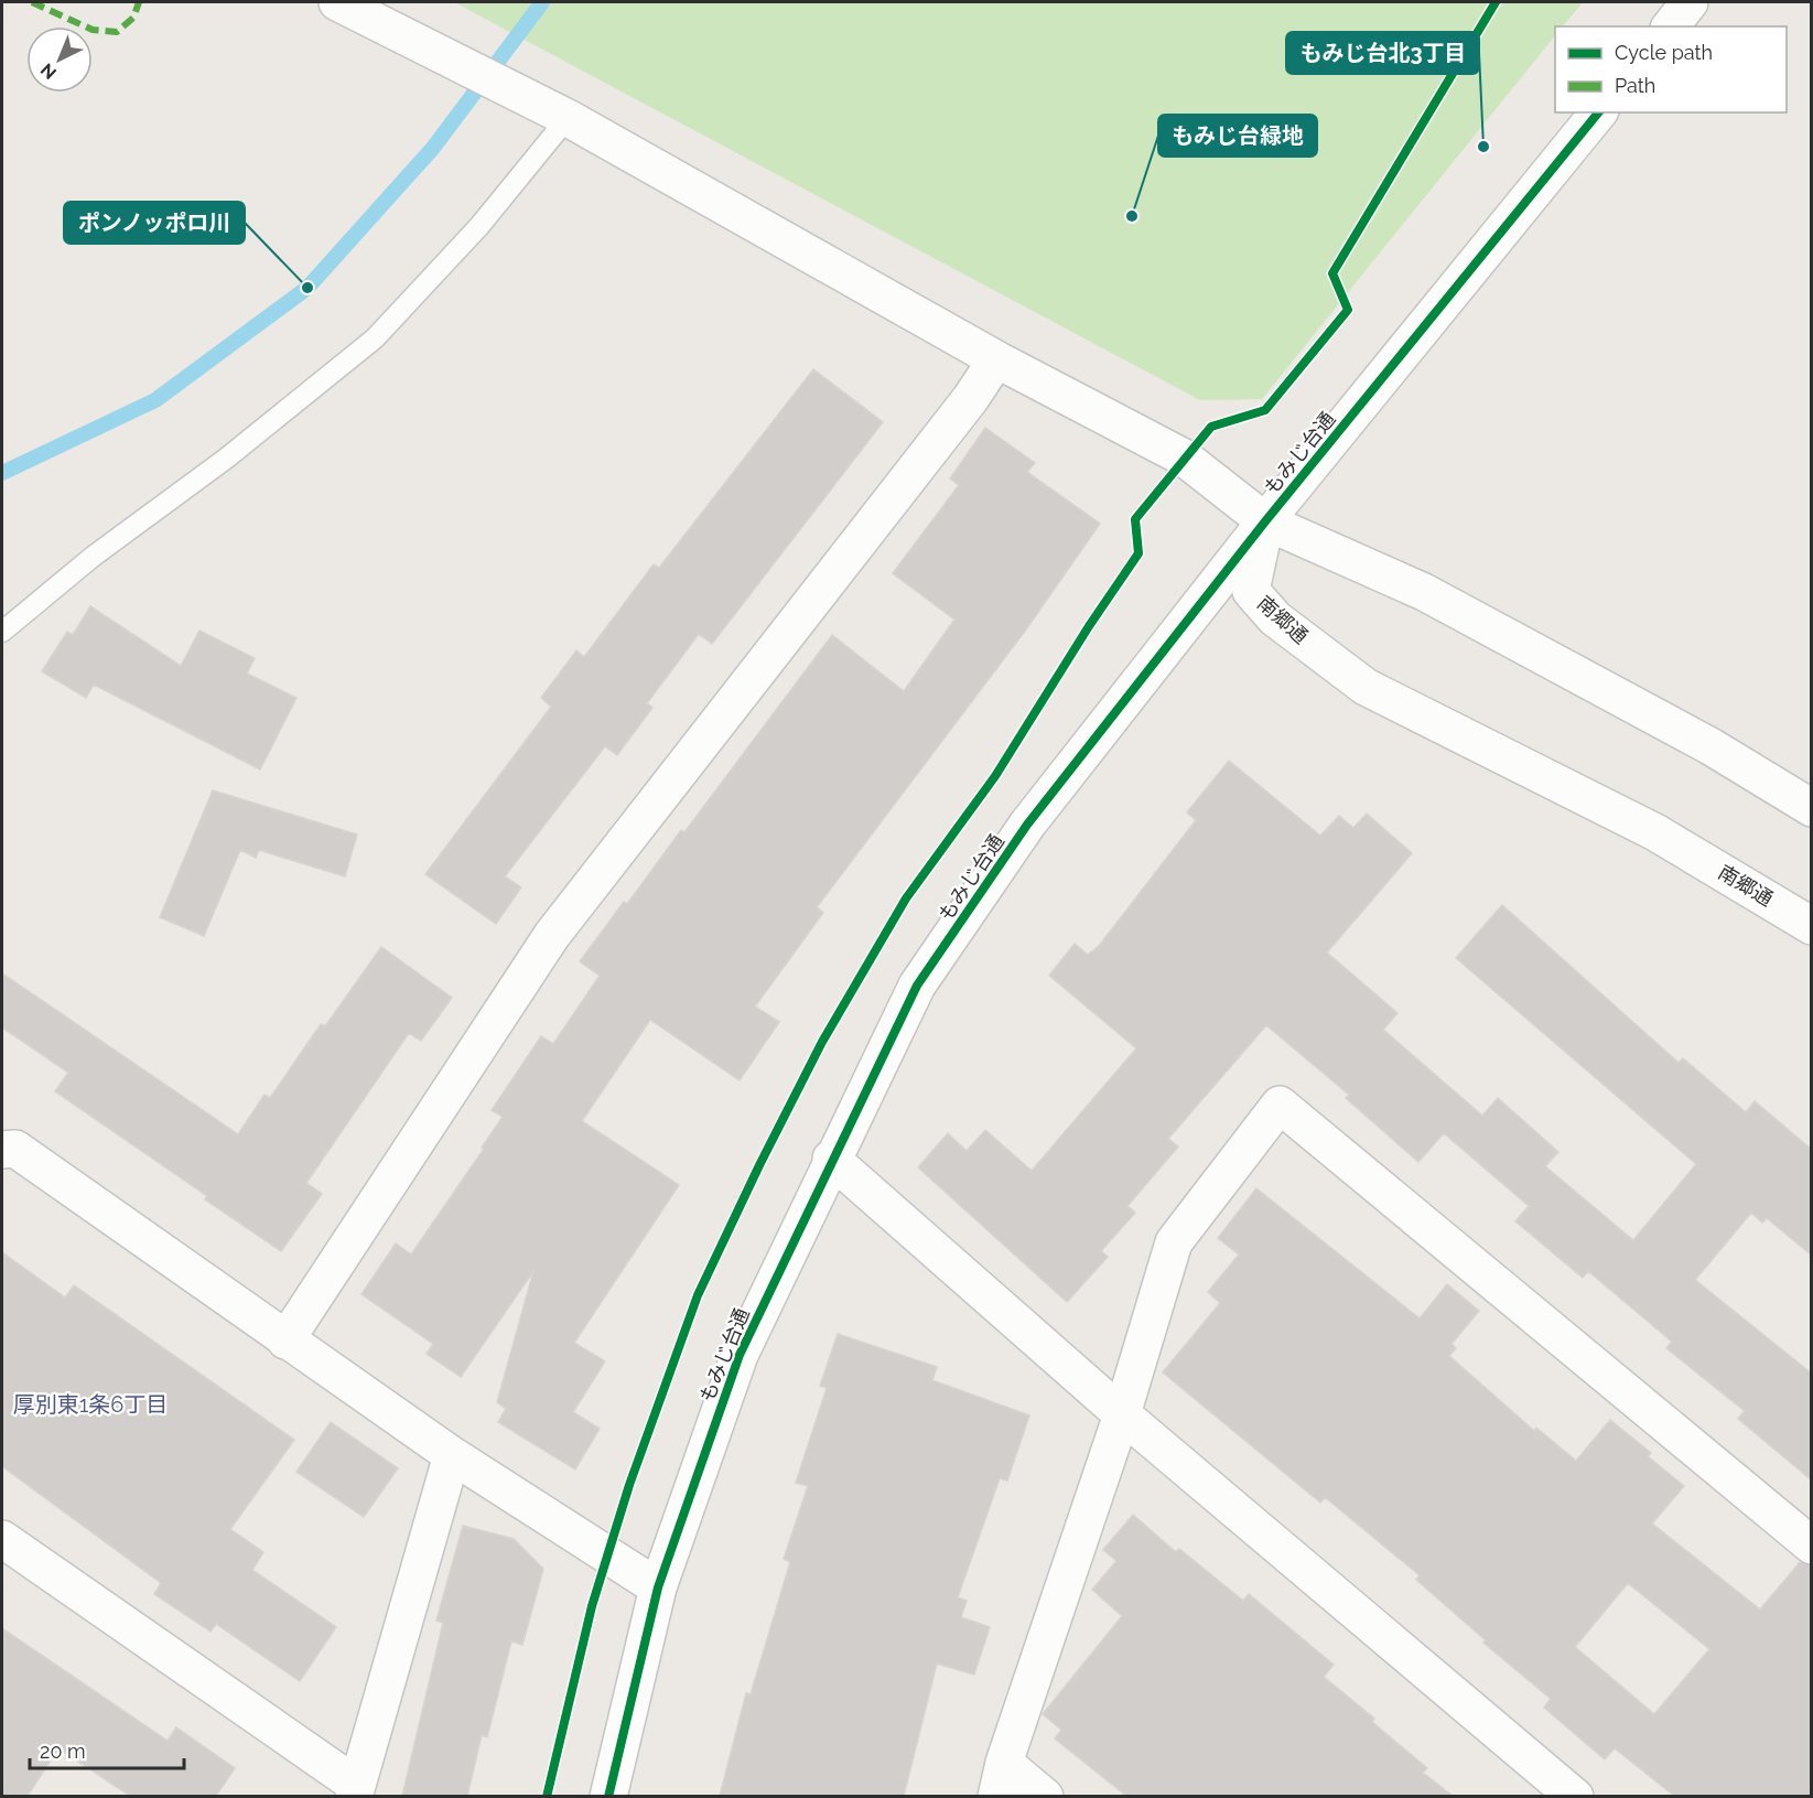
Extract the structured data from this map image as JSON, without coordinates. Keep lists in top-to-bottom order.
{
  "streets": {
    "street": ["もみじ台通", "南郷通"]
  },
  "crossings": [
    ["もみじ台通", "南郷通"]
  ],
  "districts": ["厚別東1条6丁目"],
  "places": ["もみじ台北3丁目", "もみじ台緑地", "ポンノッポロ川"],
  "legend": ["Cycle path", "Path"],
  "scale_bar": "20 m",
  "north": "bottom left"
}
